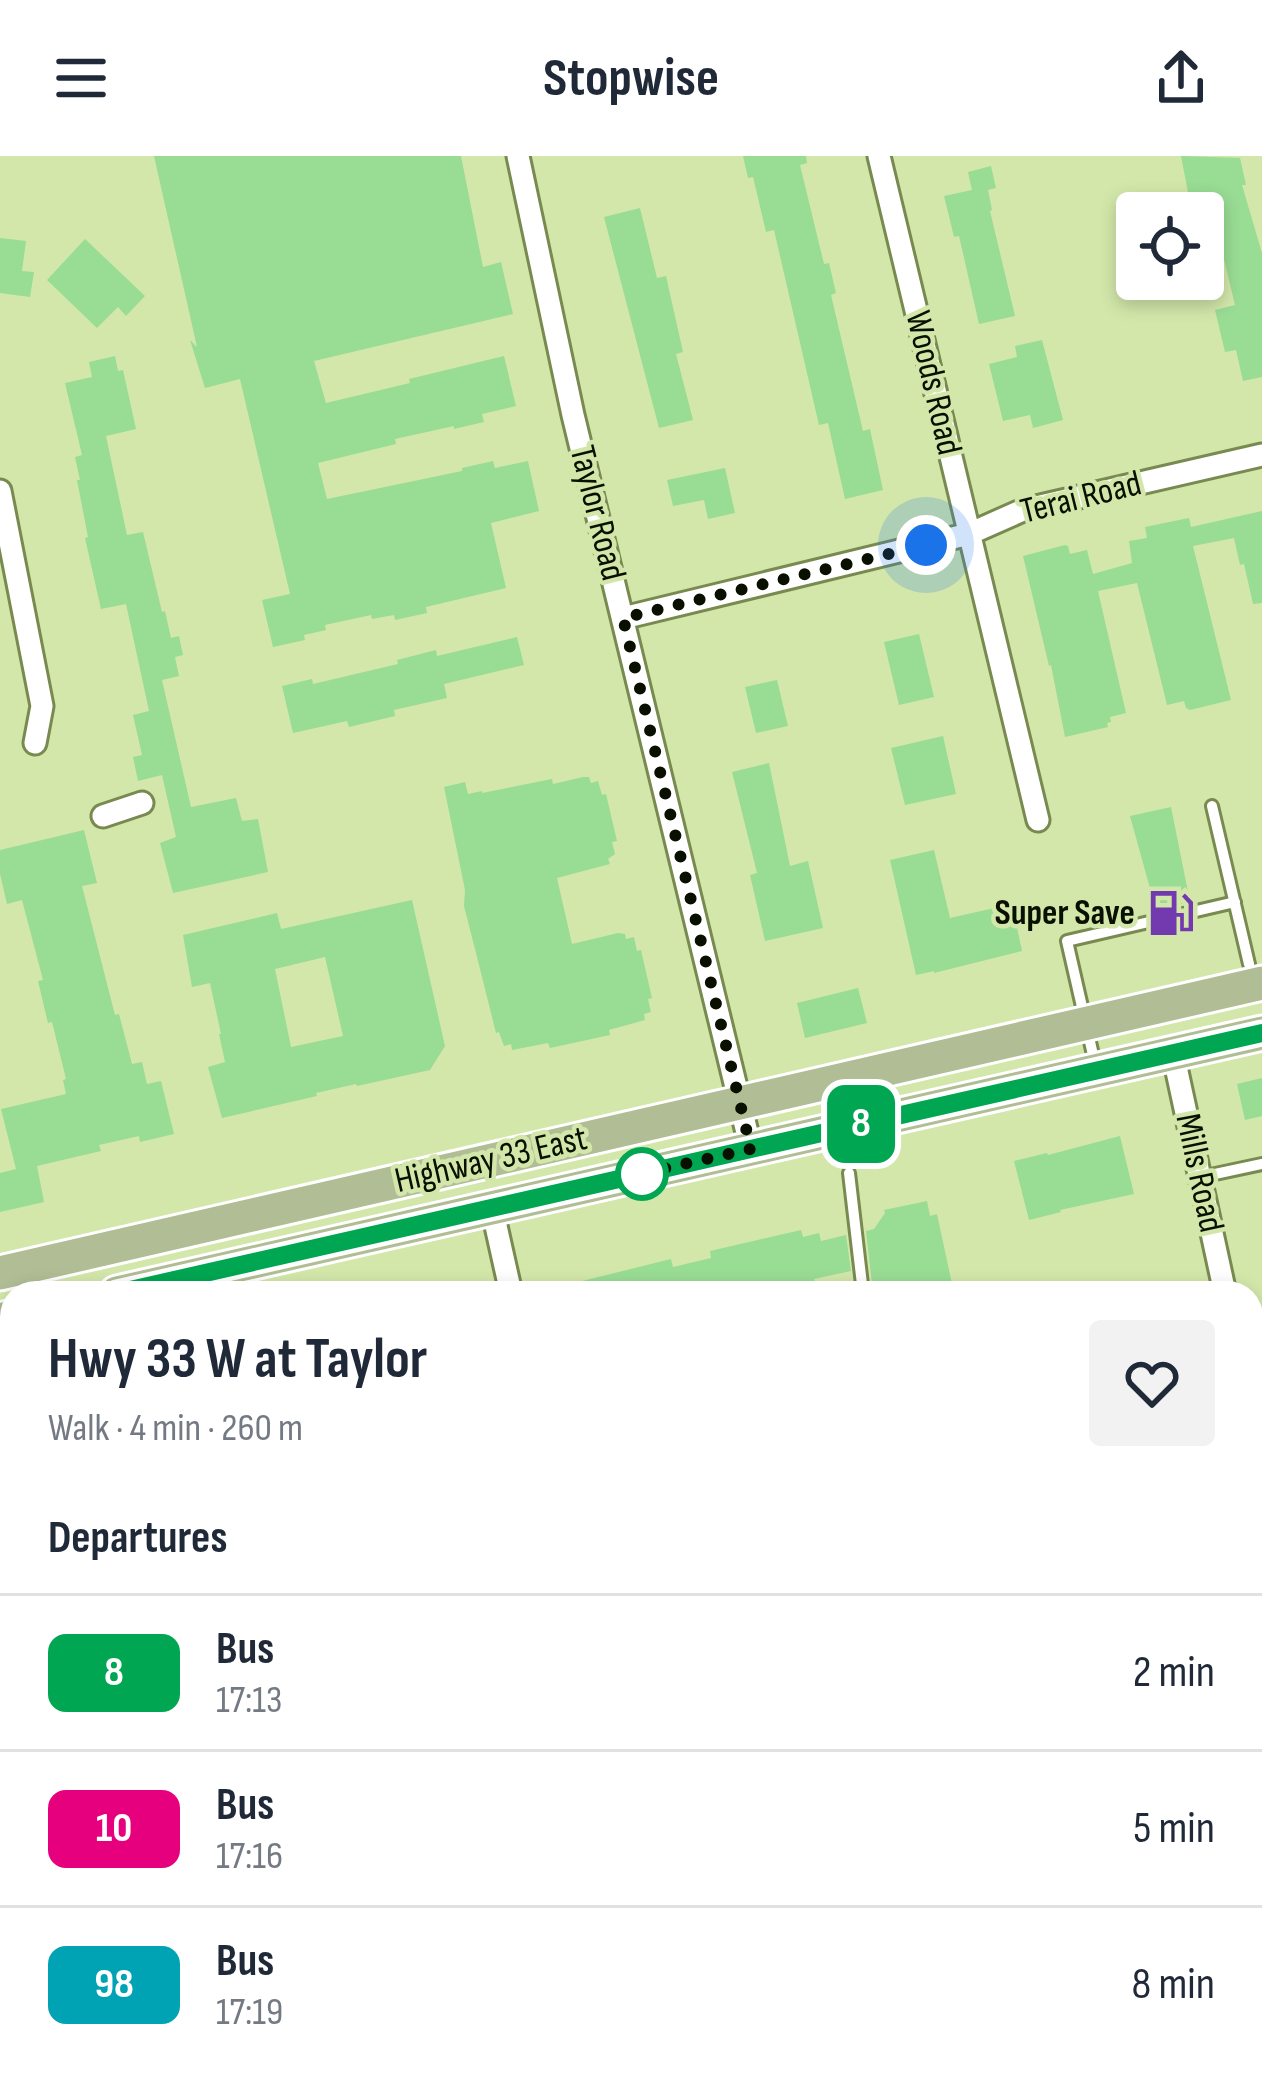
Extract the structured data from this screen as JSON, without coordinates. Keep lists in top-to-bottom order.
{
  "streets": {
    "main road": ["Highway 33 East"],
    "street": [
      "Woods Road",
      "Terai Road",
      "Taylor Road",
      "Mills Road"
    ]
  },
  "crossings": [
    ["Woods Road", "Terai Road"],
    ["Terai Road", "Taylor Road"],
    ["Taylor Road", "Highway 33 East"]
  ],
  "places": {
    "fuel station": ["Super Save"]
  },
  "lines": ["bus line 8"],
  "page": {
    "header": "Stopwise",
    "on_map": "8",
    "heading": [
      ["Hwy 33 W at Taylor", "Walk · 4 min · 260 m"],
      "Departures"
    ],
    "list": [
      {
        "mark": "8",
        "name": "Bus",
        "note": "17:13",
        "value": "2 min"
      },
      {
        "mark": "10",
        "name": "Bus",
        "note": "17:16",
        "value": "5 min"
      },
      {
        "mark": "98",
        "name": "Bus",
        "note": "17:19",
        "value": "8 min"
      }
    ]
  }
}
